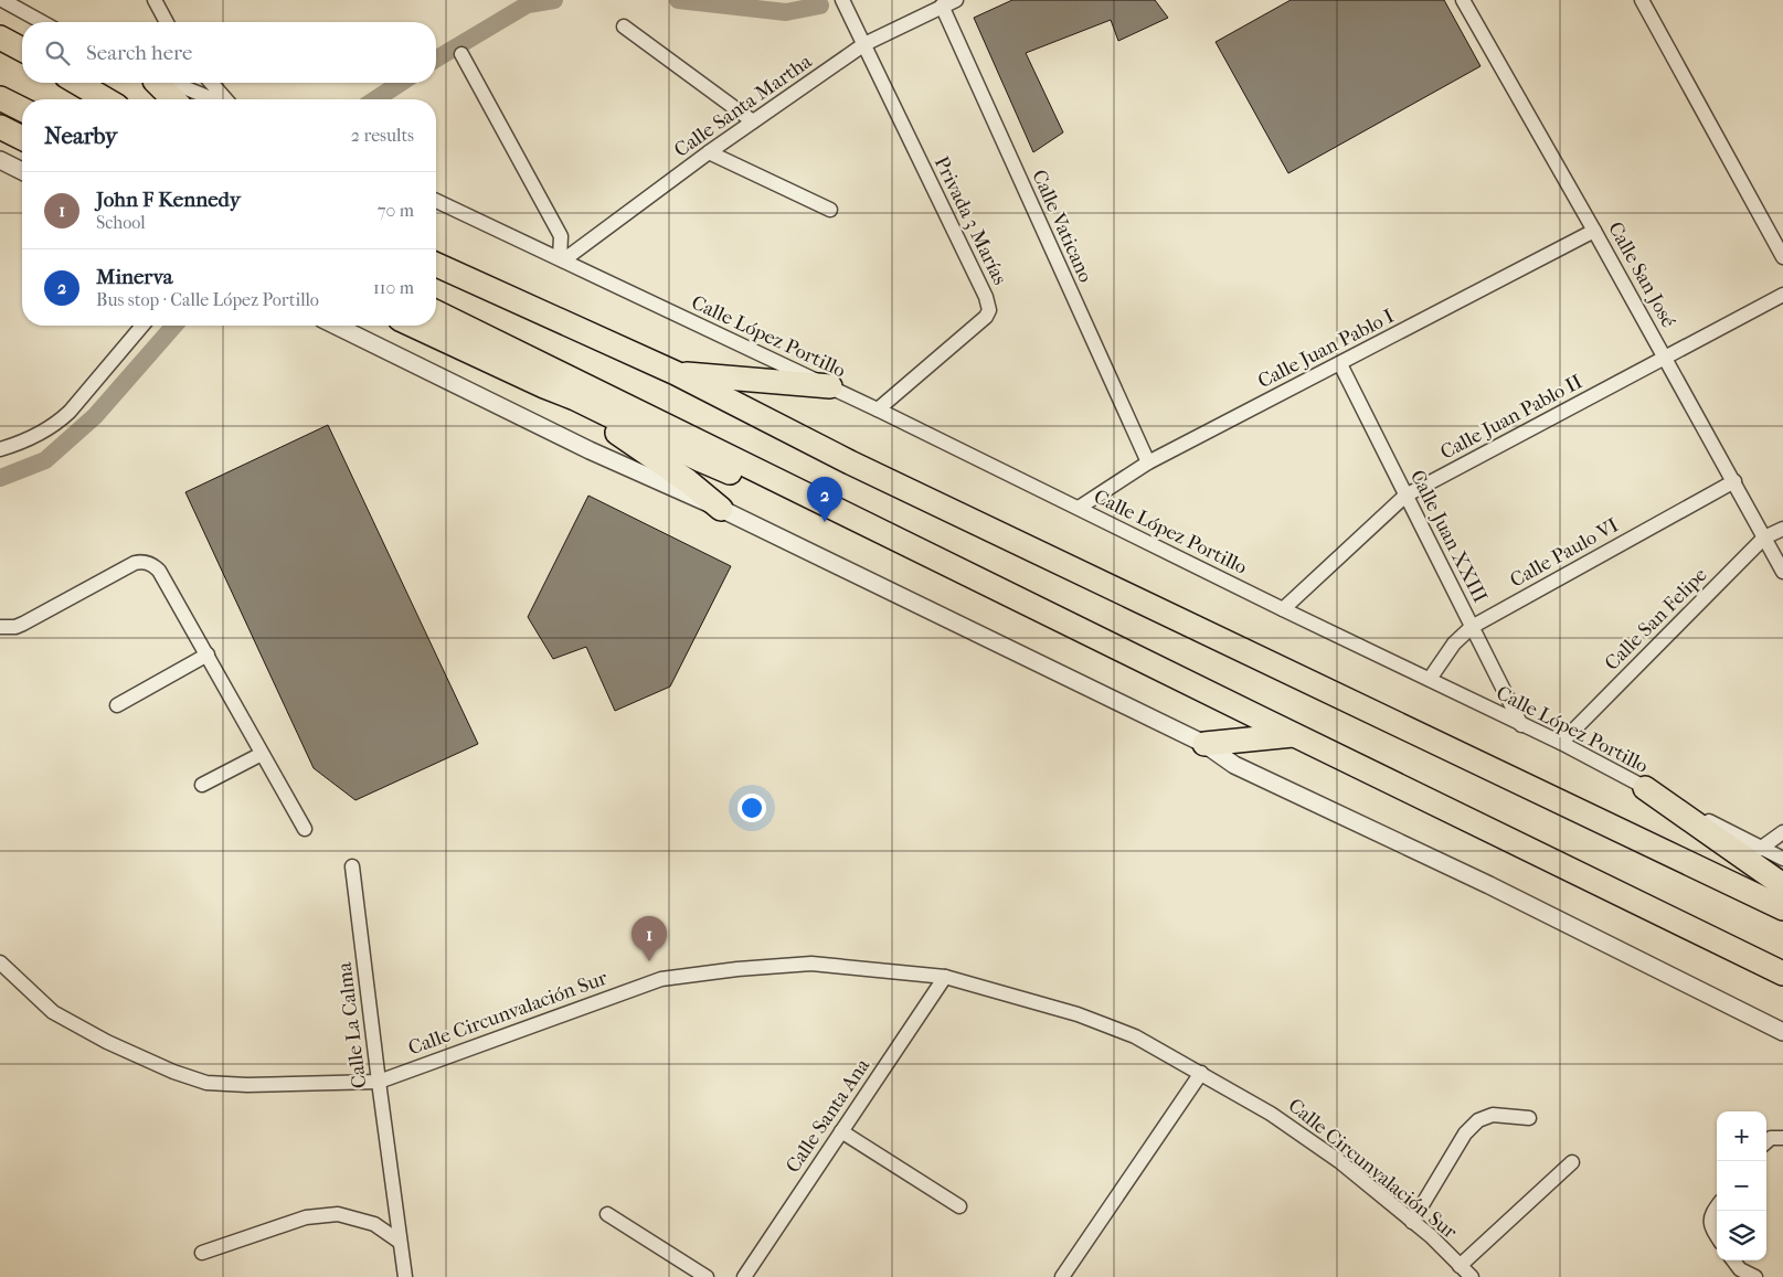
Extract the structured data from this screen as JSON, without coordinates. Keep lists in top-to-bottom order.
{
  "streets": {
    "street": [
      "Calle Santa Martha",
      "Privada 3 Marías",
      "Calle Vaticano",
      "Calle San José",
      "Calle López Portillo",
      "Calle Juan Pablo I",
      "Calle Juan Pablo II",
      "Calle Juan XXIII",
      "Calle Paulo VI",
      "Calle San Felipe",
      "Calle Circunvalación Sur",
      "Calle La Calma",
      "Calle Santa Ana"
    ]
  },
  "crossings": [
    ["Calle Santa Martha", "Privada 3 Marías"],
    ["Calle Santa Martha", "Calle Vaticano"],
    ["Calle Santa Martha", "Calle López Portillo"],
    ["Privada 3 Marías", "Calle López Portillo"],
    ["Calle Vaticano", "Calle Juan Pablo I"],
    ["Calle San José", "Calle Juan Pablo I"],
    ["Calle San José", "Calle Juan Pablo II"],
    ["Calle San José", "Calle Paulo VI"],
    ["Calle San José", "Calle San Felipe"],
    ["Calle López Portillo", "Calle Juan Pablo I"],
    ["Calle López Portillo", "Calle Juan Pablo II"],
    ["Calle López Portillo", "Calle Juan XXIII"],
    ["Calle López Portillo", "Calle Paulo VI"],
    ["Calle López Portillo", "Calle San Felipe"],
    ["Calle Juan Pablo I", "Calle Juan XXIII"],
    ["Calle Juan Pablo II", "Calle Juan XXIII"],
    ["Calle Juan XXIII", "Calle Paulo VI"],
    ["Calle Circunvalación Sur", "Calle La Calma"],
    ["Calle Circunvalación Sur", "Calle Santa Ana"]
  ],
  "page": {
    "search": "Search here",
    "heading": ["Nearby", "2 results"],
    "list": [
      {
        "mark": "1",
        "name": "John F Kennedy",
        "note": "School",
        "value": "70 m"
      },
      {
        "mark": "2",
        "name": "Minerva",
        "note": "Bus stop · Calle López Portillo",
        "value": "110 m"
      }
    ],
    "pins": ["2", "1"],
    "map_buttons": ["+", "−"]
  }
}
